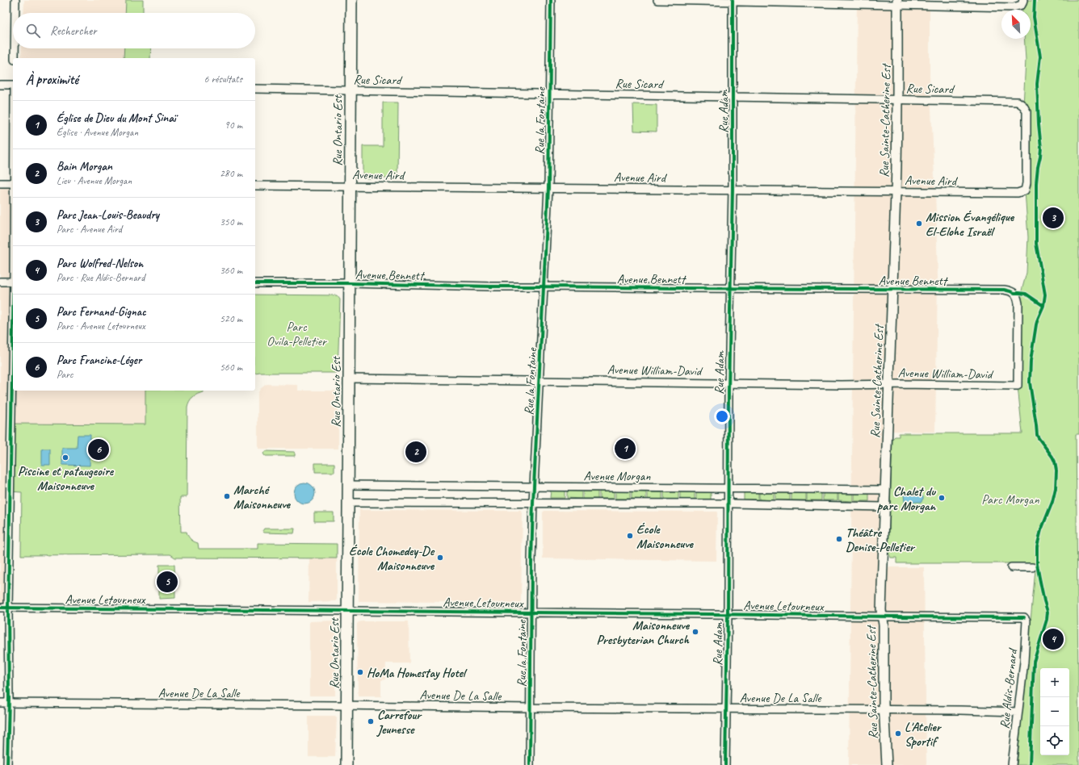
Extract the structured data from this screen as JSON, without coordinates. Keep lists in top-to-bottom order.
{
  "streets": {
    "main road": ["Rue Ontario Est"],
    "street": [
      "Rue Sicard",
      "Rue Adam",
      "Rue la Fontaine",
      "Rue Sainte-Catherine Est",
      "Avenue Aird",
      "Avenue Bennett",
      "Avenue William-David",
      "Avenue Morgan",
      "Avenue Letourneux",
      "Rue Aldis-Bernard",
      "Avenue De La Salle"
    ]
  },
  "crossings": [
    ["Rue Sicard", "Rue Adam"],
    ["Rue Sicard", "Rue la Fontaine"],
    ["Rue Sicard", "Rue Sainte-Catherine Est"],
    ["Rue Sicard", "Rue Ontario Est"],
    ["Rue Sicard", "Avenue Aird"],
    ["Rue Adam", "Avenue Aird"],
    ["Rue Adam", "Avenue Bennett"],
    ["Rue Adam", "Avenue William-David"],
    ["Rue Adam", "Avenue Morgan"],
    ["Rue Adam", "Avenue Letourneux"],
    ["Rue Adam", "Avenue De La Salle"],
    ["Rue la Fontaine", "Avenue Aird"],
    ["Rue la Fontaine", "Avenue Bennett"],
    ["Rue la Fontaine", "Avenue William-David"],
    ["Rue la Fontaine", "Avenue Morgan"],
    ["Rue la Fontaine", "Avenue Letourneux"],
    ["Rue la Fontaine", "Avenue De La Salle"],
    ["Rue Sainte-Catherine Est", "Avenue Aird"],
    ["Rue Sainte-Catherine Est", "Avenue Bennett"],
    ["Rue Sainte-Catherine Est", "Avenue William-David"],
    ["Rue Sainte-Catherine Est", "Avenue Morgan"],
    ["Rue Sainte-Catherine Est", "Avenue Letourneux"],
    ["Rue Sainte-Catherine Est", "Avenue De La Salle"],
    ["Rue Ontario Est", "Avenue Aird"],
    ["Rue Ontario Est", "Avenue Bennett"],
    ["Rue Ontario Est", "Avenue William-David"],
    ["Rue Ontario Est", "Avenue Morgan"],
    ["Rue Ontario Est", "Avenue Letourneux"],
    ["Rue Ontario Est", "Avenue De La Salle"],
    ["Avenue Bennett", "Avenue William-David"],
    ["Avenue Letourneux", "Rue Aldis-Bernard"],
    ["Rue Aldis-Bernard", "Avenue De La Salle"]
  ],
  "parks": ["Parc Ovila-Pelletier", "Parc Morgan"],
  "places": [
    "Mission Évangélique El-Elohe Israël",
    "Piscine et pataugeoire Maisonneuve",
    "Marché Maisonneuve",
    "Chalet du parc Morgan",
    "École Maisonneuve",
    "Théâtre Denise-Pelletier",
    "École Chomedey-De Maisonneuve",
    "Maisonneuve Presbyterian Church",
    "HoMa Homestay Hotel",
    "Carrefour Jeunesse",
    "L'Atelier Sportif"
  ],
  "north": "top left",
  "page": {
    "search": "Rechercher",
    "heading": ["À proximité", "6 résultats"],
    "list": [
      {
        "mark": "1",
        "name": "Église de Dieu du Mont Sinaï",
        "note": "Église · Avenue Morgan",
        "value": "90 m"
      },
      {
        "mark": "2",
        "name": "Bain Morgan",
        "note": "Lieu · Avenue Morgan",
        "value": "280 m"
      },
      {
        "mark": "3",
        "name": "Parc Jean-Louis-Beaudry",
        "note": "Parc · Avenue Aird",
        "value": "350 m"
      },
      {
        "mark": "4",
        "name": "Parc Wolfred-Nelson",
        "note": "Parc · Rue Aldis-Bernard",
        "value": "360 m"
      },
      {
        "mark": "5",
        "name": "Parc Fernand-Gignac",
        "note": "Parc · Avenue Letourneux",
        "value": "520 m"
      },
      {
        "mark": "6",
        "name": "Parc Francine-Léger",
        "note": "Parc",
        "value": "560 m"
      }
    ],
    "pins": [
      "3",
      "1",
      "6",
      "2",
      "5",
      "4"
    ],
    "map_buttons": ["+", "−"]
  }
}
